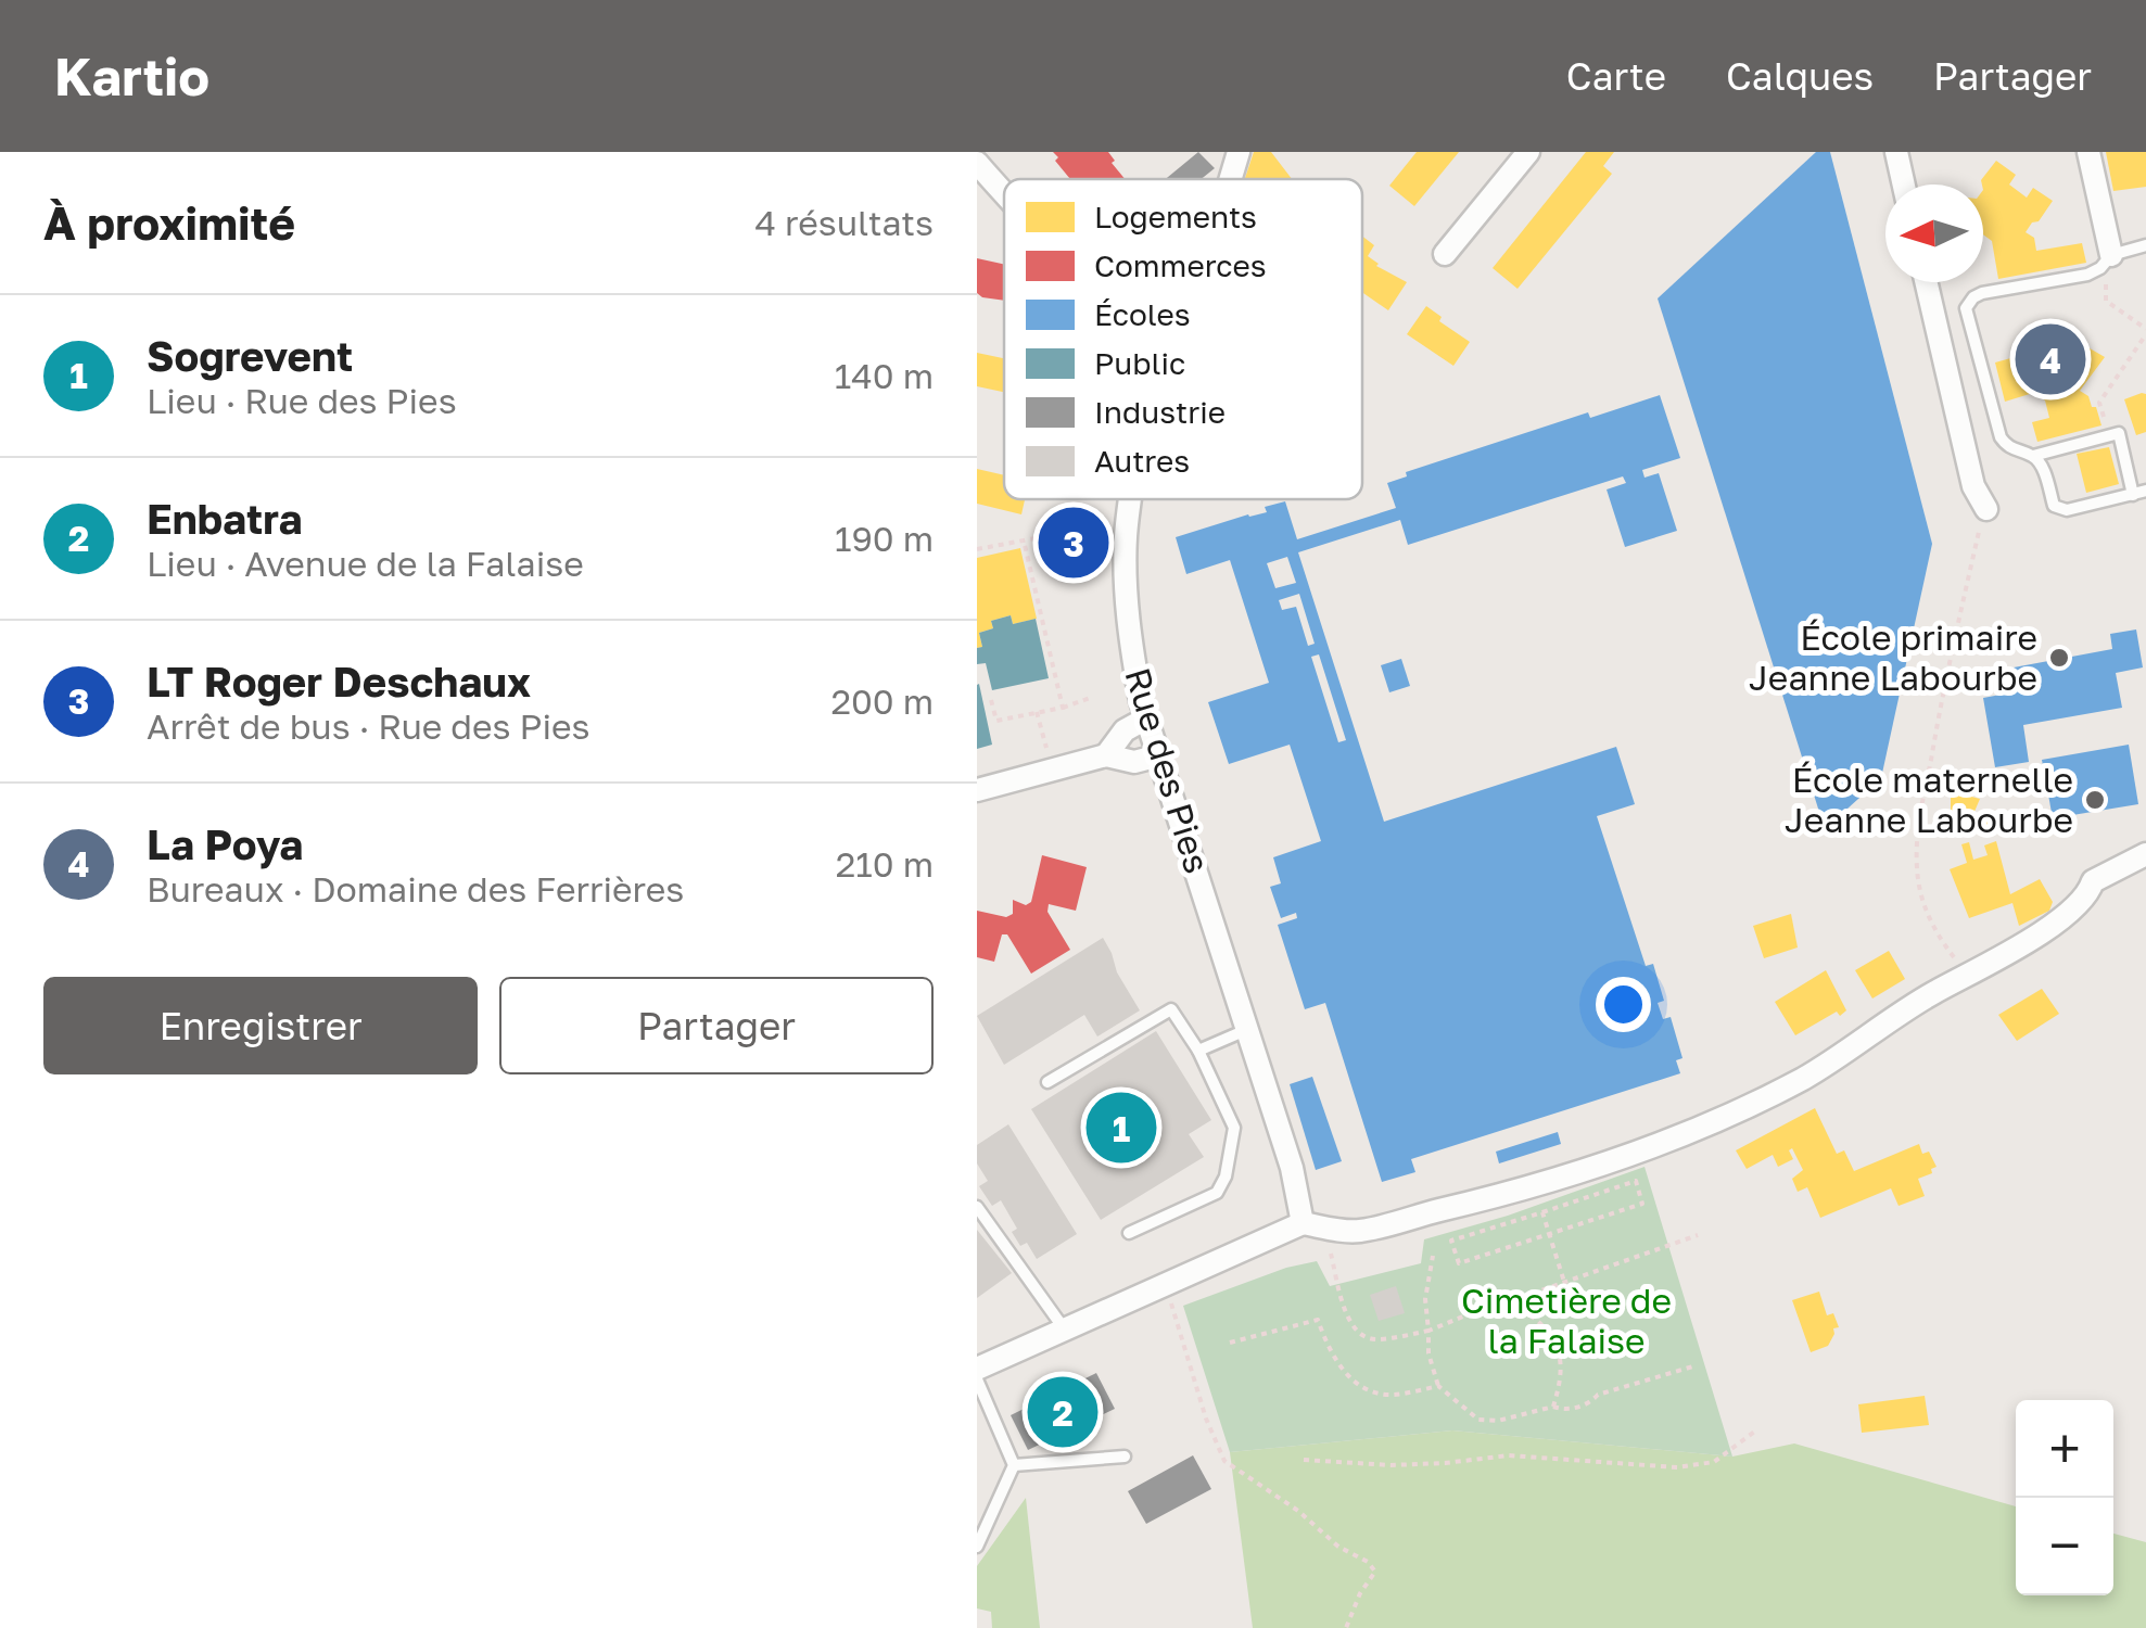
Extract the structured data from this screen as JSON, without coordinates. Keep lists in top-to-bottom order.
{
  "streets": {
    "street": ["Rue des Pies"]
  },
  "parks": ["Cimetière de la Falaise"],
  "places": ["École primaire Jeanne Labourbe", "École maternelle Jeanne Labourbe"],
  "legend": [
    "Logements",
    "Commerces",
    "Écoles",
    "Public",
    "Industrie",
    "Autres"
  ],
  "north": "left",
  "page": {
    "header": "Kartio",
    "nav": ["Carte", "Calques", "Partager"],
    "heading": ["À proximité", "4 résultats"],
    "list": [
      {
        "mark": "1",
        "name": "Sogrevent",
        "note": "Lieu · Rue des Pies",
        "value": "140 m"
      },
      {
        "mark": "2",
        "name": "Enbatra",
        "note": "Lieu · Avenue de la Falaise",
        "value": "190 m"
      },
      {
        "mark": "3",
        "name": "LT Roger Deschaux",
        "note": "Arrêt de bus · Rue des Pies",
        "value": "200 m"
      },
      {
        "mark": "4",
        "name": "La Poya",
        "note": "Bureaux · Domaine des Ferrières",
        "value": "210 m"
      }
    ],
    "pins": [
      "4",
      "3",
      "1",
      "2"
    ],
    "buttons": ["Enregistrer", "Partager"],
    "map_buttons": ["+", "−"]
  }
}
